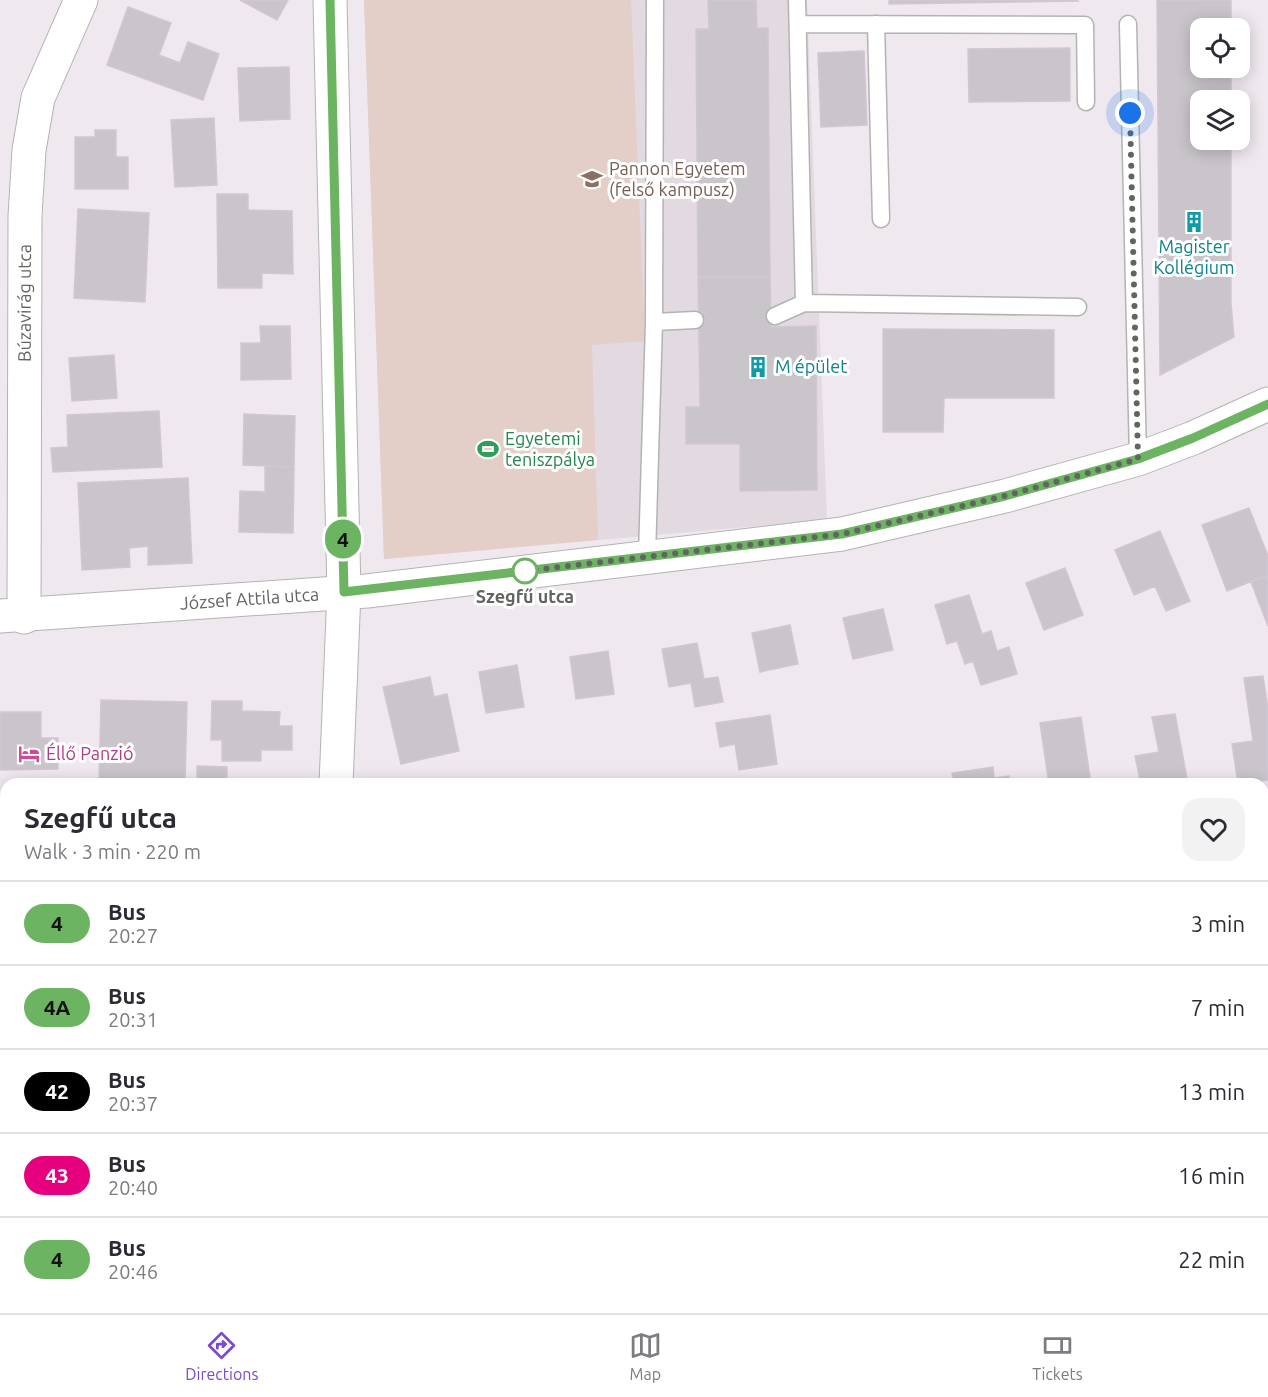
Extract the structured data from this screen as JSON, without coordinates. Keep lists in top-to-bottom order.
{
  "streets": {
    "street": ["Búzavirág utca", "József Attila utca"]
  },
  "crossings": [
    ["Búzavirág utca", "József Attila utca"]
  ],
  "places": {
    "school or university": ["Pannon Egyetem (felső kampusz)"],
    "building": ["Magister Kollégium", "M épület"],
    "sports": ["Egyetemi teniszpálya"],
    "other": ["Szegfű utca"],
    "hotel": ["Éllő Panzió"]
  },
  "lines": ["bus line 4"],
  "page": {
    "on_map": "4",
    "heading": ["Szegfű utca", "Walk · 3 min · 220 m"],
    "list": [
      {
        "mark": "4",
        "name": "Bus",
        "note": "20:27",
        "value": "3 min"
      },
      {
        "mark": "4A",
        "name": "Bus",
        "note": "20:31",
        "value": "7 min"
      },
      {
        "mark": "42",
        "name": "Bus",
        "note": "20:37",
        "value": "13 min"
      },
      {
        "mark": "43",
        "name": "Bus",
        "note": "20:40",
        "value": "16 min"
      },
      {
        "mark": "4",
        "name": "Bus",
        "note": "20:46",
        "value": "22 min"
      }
    ],
    "tabs": ["Directions", "Map", "Tickets"]
  }
}
